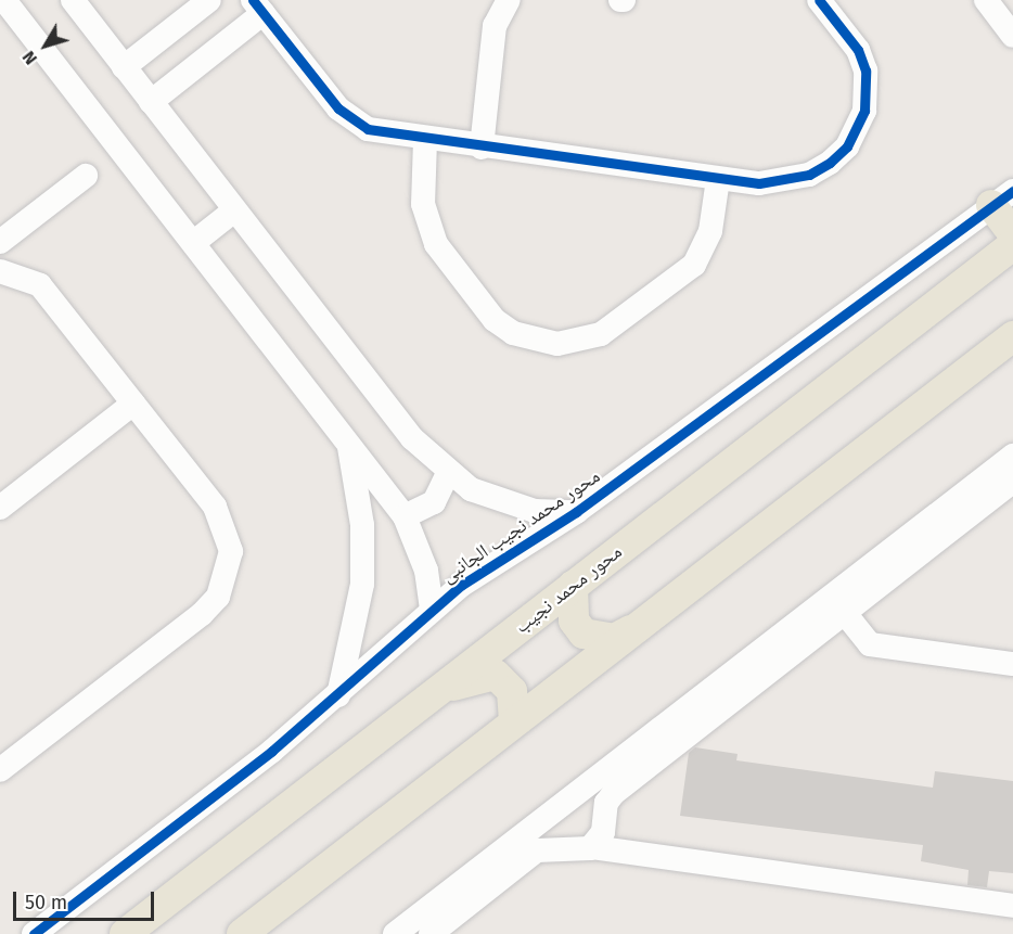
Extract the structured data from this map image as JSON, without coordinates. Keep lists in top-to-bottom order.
{
  "streets": {
    "main road": ["محور محمد نجيب"],
    "street": ["محور محمد نجيب الجانبى"]
  },
  "scale_bar": "50 m",
  "north": "bottom left"
}
